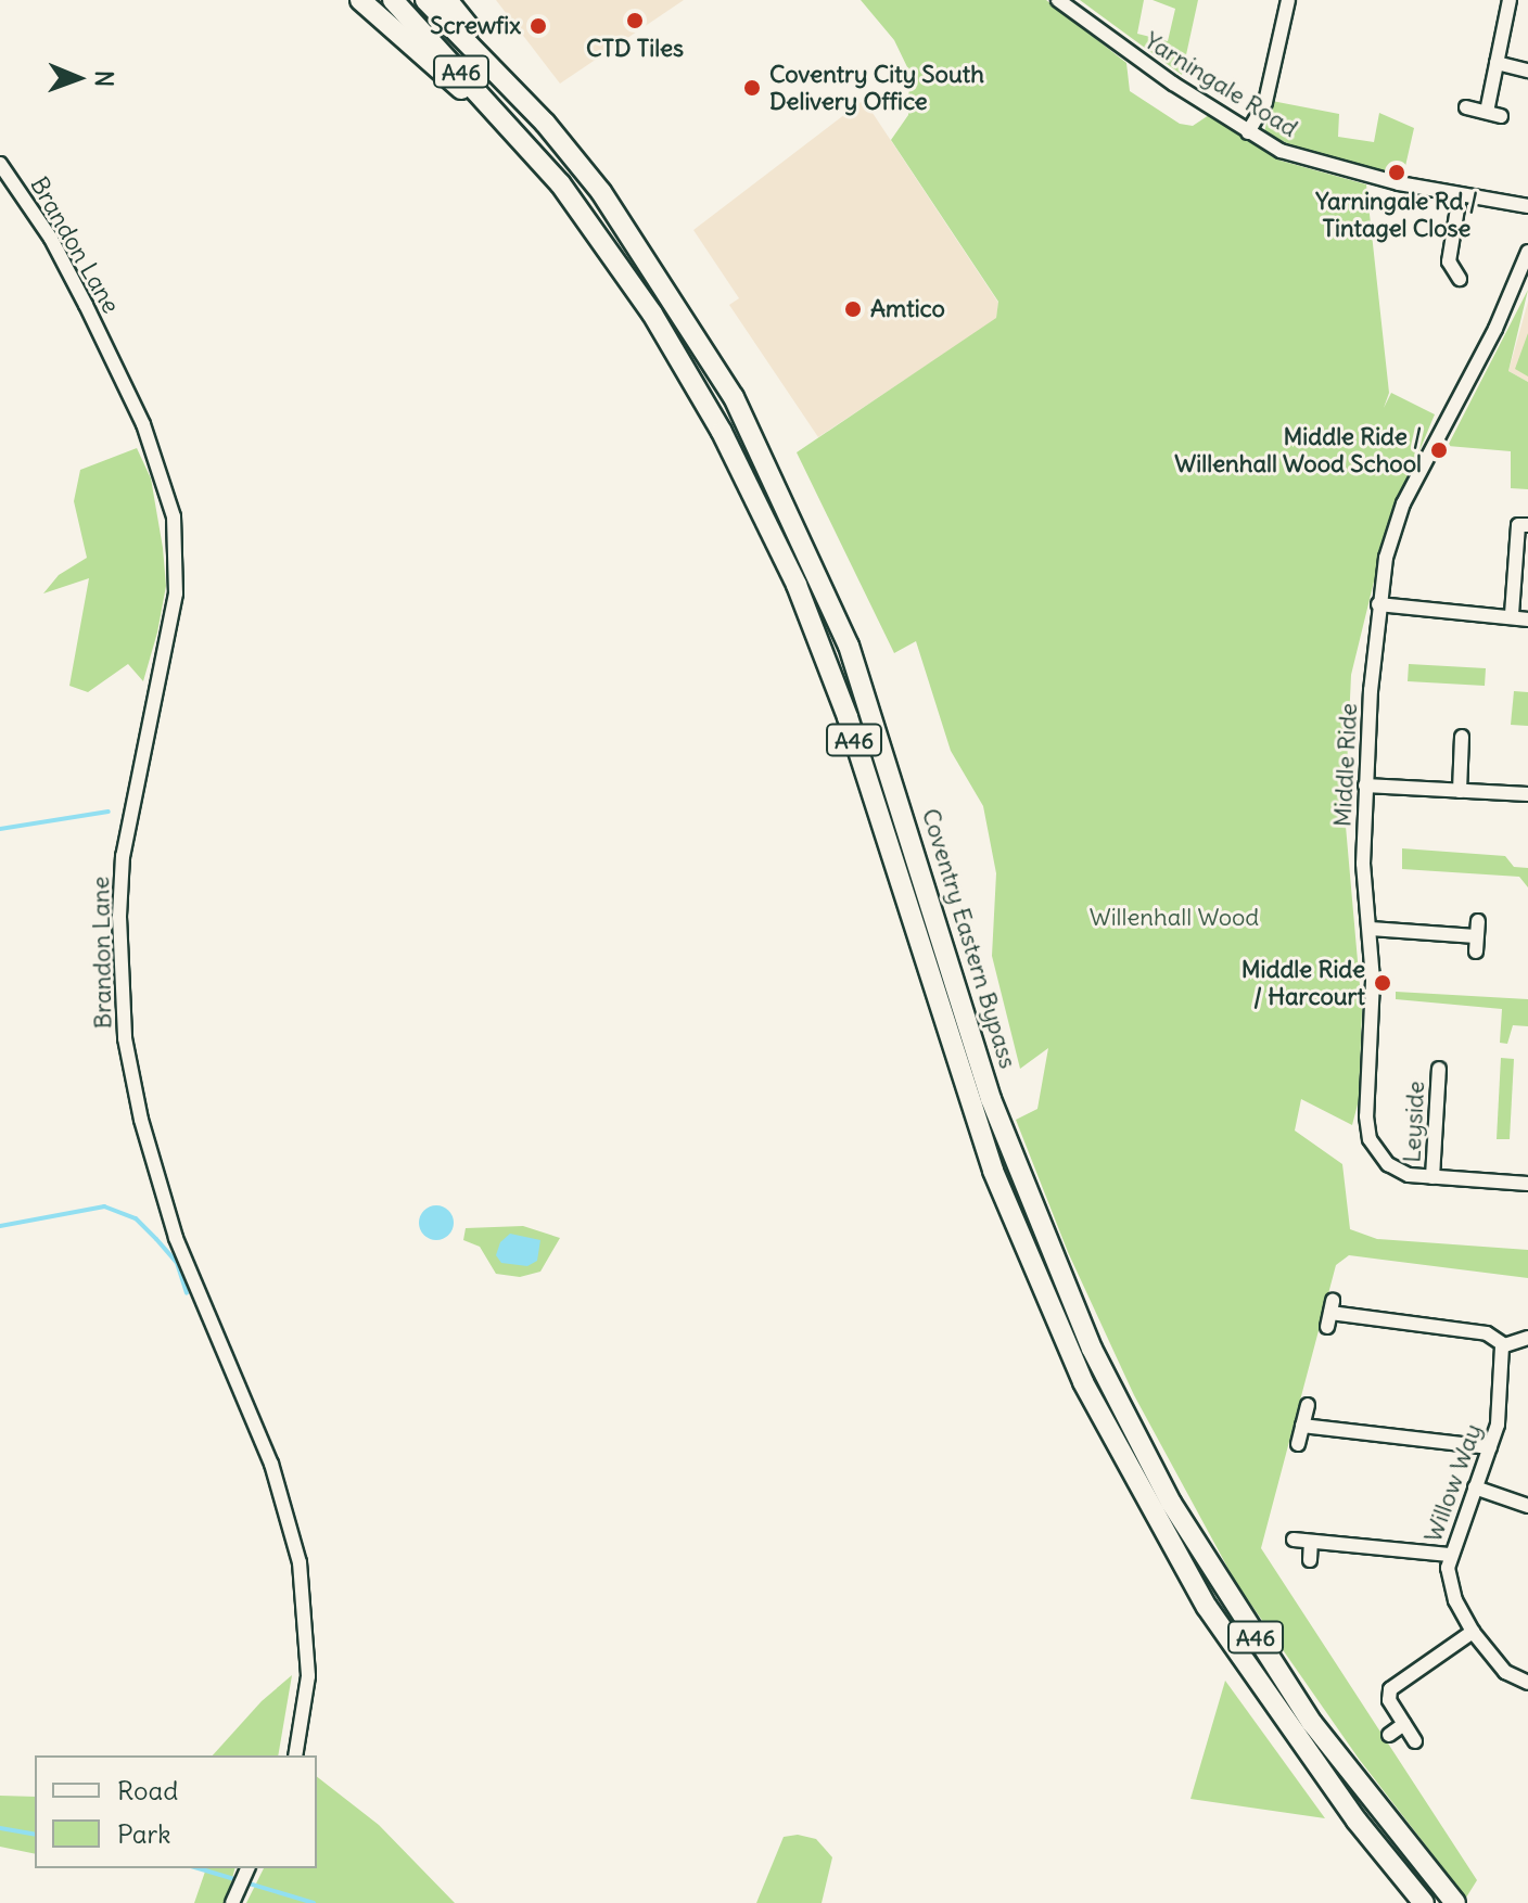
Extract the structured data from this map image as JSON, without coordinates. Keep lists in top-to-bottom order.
{
  "streets": {
    "highway": ["A46", "Coventry Eastern Bypass"],
    "street": [
      "Yarningale Road",
      "Brandon Lane",
      "Middle Ride",
      "Leyside",
      "Willow Way"
    ]
  },
  "crossings": [
    ["Middle Ride", "Leyside"]
  ],
  "parks": ["Willenhall Wood"],
  "places": [
    "CTD Tiles",
    "Screwfix",
    "Coventry City South Delivery Office",
    "Yarningale Rd / Tintagel Close",
    "Amtico",
    "Middle Ride / Willenhall Wood School",
    "Middle Ride / Harcourt"
  ],
  "legend": ["Road", "Park"],
  "north": "right"
}
